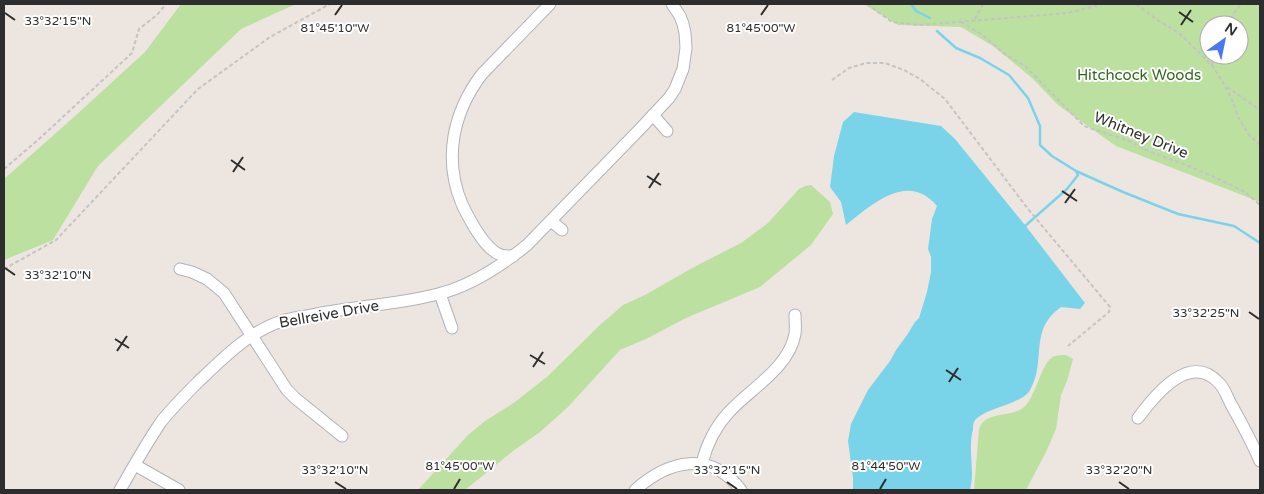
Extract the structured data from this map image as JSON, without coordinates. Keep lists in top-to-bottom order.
{
  "streets": {
    "street": ["Bellreive Drive"],
    "path": ["Whitney Drive"]
  },
  "parks": ["Hitchcock Woods"],
  "north": "top right",
  "coordinates": [
    "33°32'15\"N",
    "81°45'10\"W",
    "81°45'00\"W",
    "33°32'10\"N",
    "33°32'25\"N",
    "81°44'50\"W",
    "33°32'20\"N"
  ]
}
